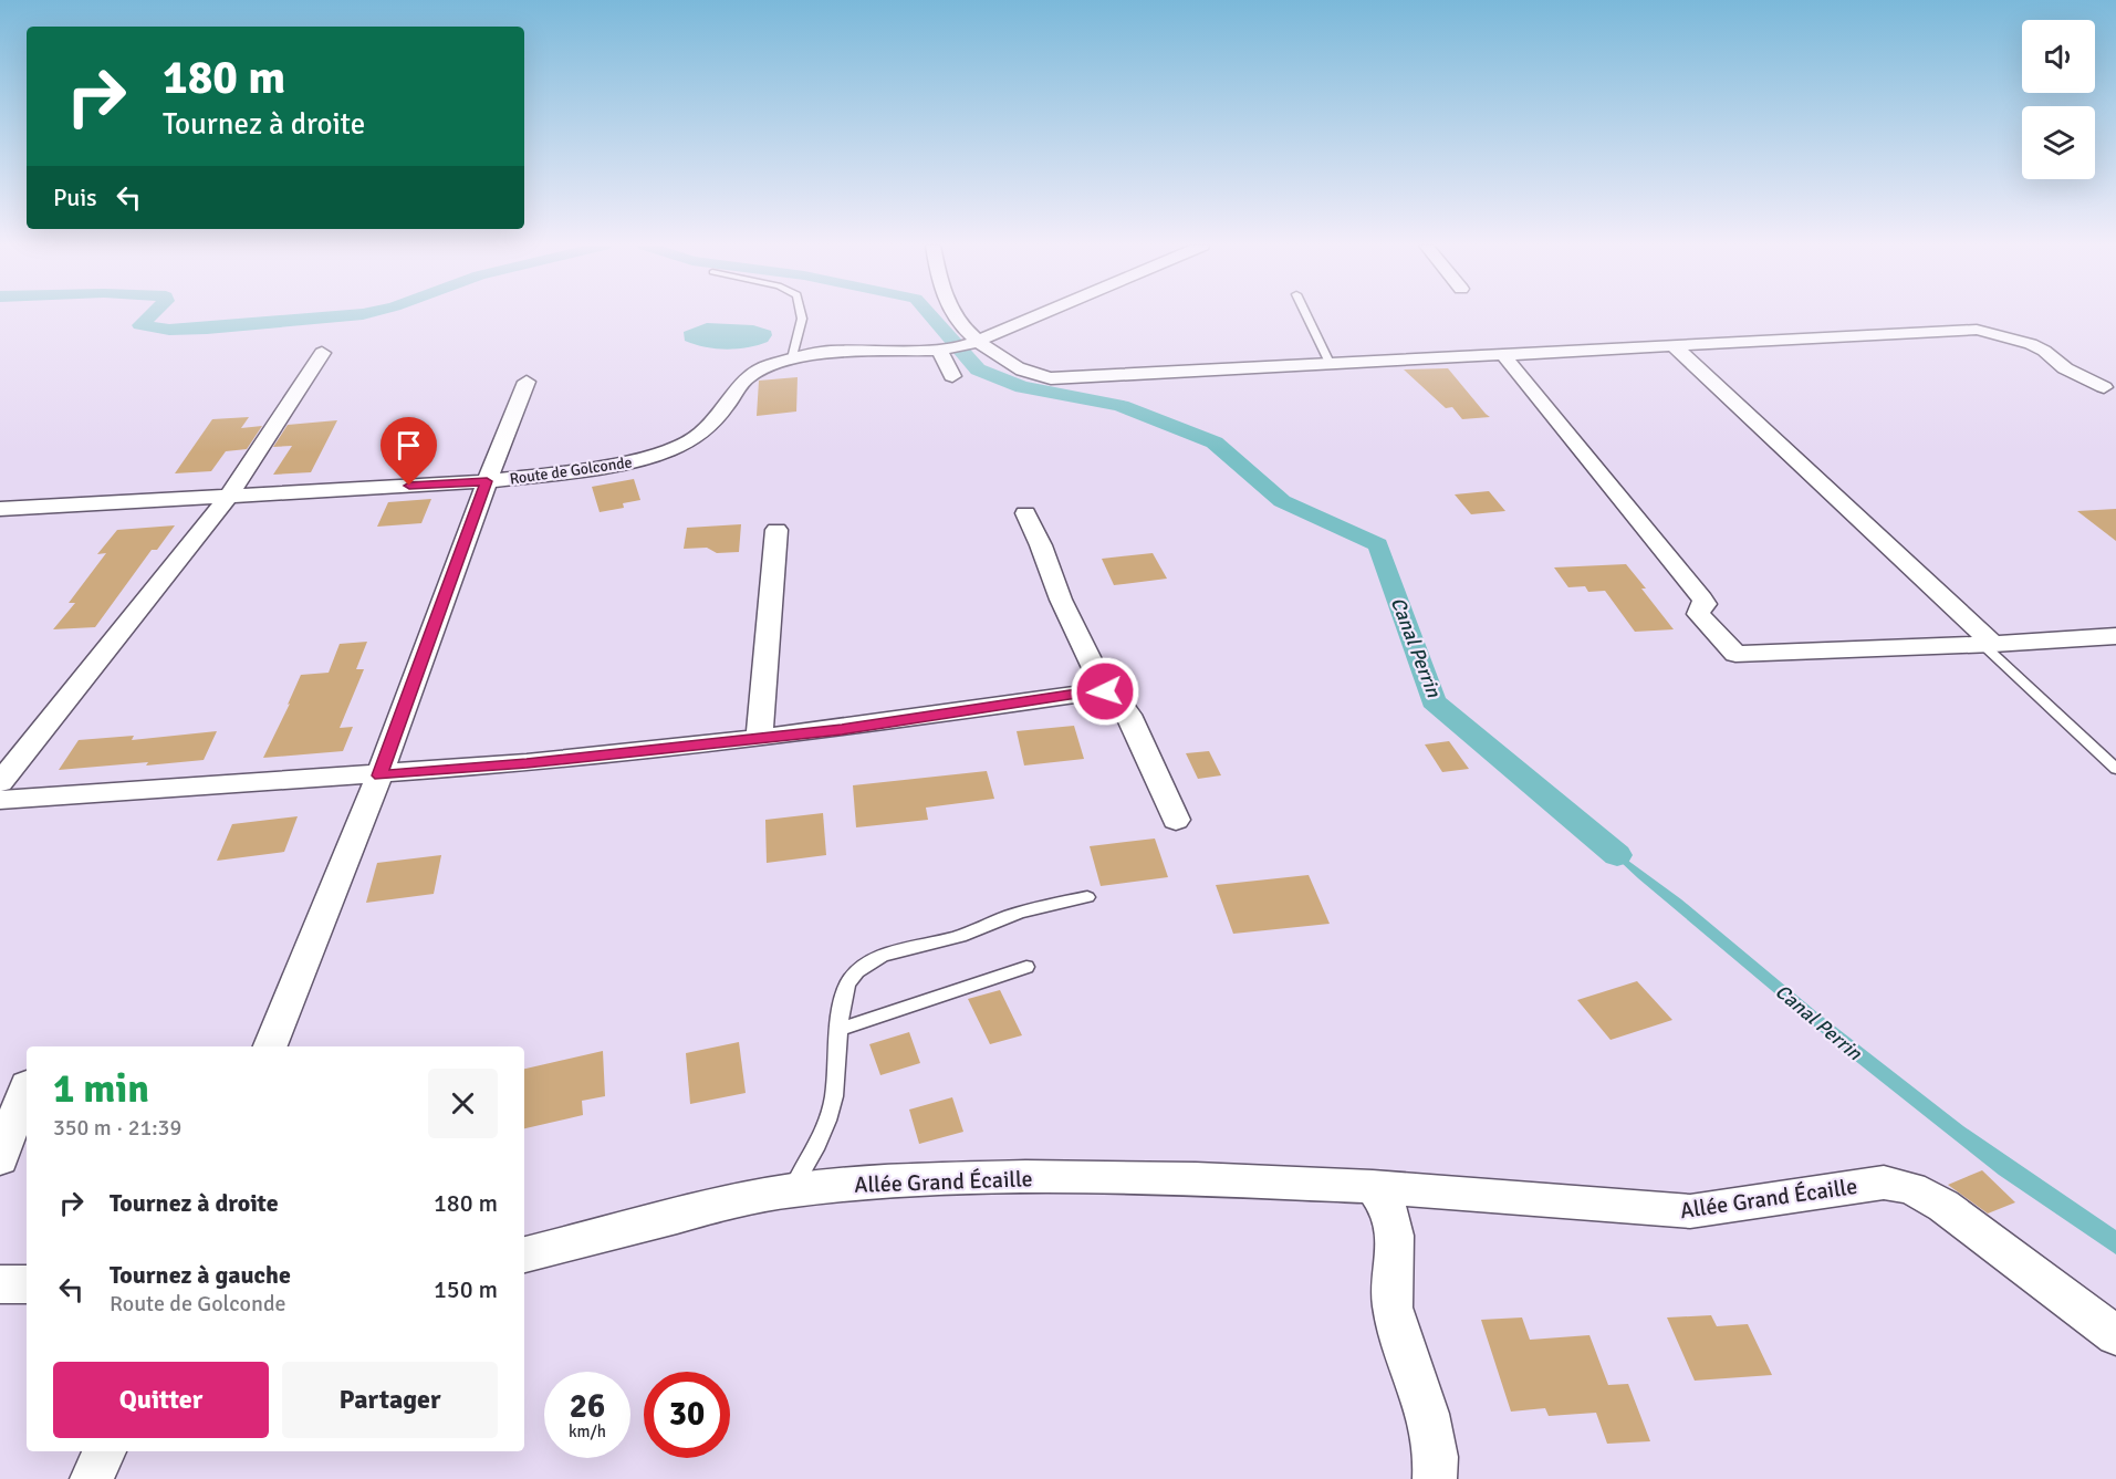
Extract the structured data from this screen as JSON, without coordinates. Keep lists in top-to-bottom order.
{
  "streets": {
    "street": ["Route de Golconde", "Allée Grand Écaille"]
  },
  "water": ["Canal Perrin"],
  "page": {
    "turn": ["180 m", "Tournez à droite"],
    "then": "Puis",
    "heading": ["1 min", "350 m · 21:39"],
    "list": [
      {
        "name": "Tournez à droite",
        "value": "180 m"
      },
      {
        "name": "Tournez à gauche",
        "note": "Route de Golconde",
        "value": "150 m"
      }
    ],
    "buttons": ["Quitter", "Partager"],
    "speed": "26 km/h",
    "limit": "30"
  }
}
